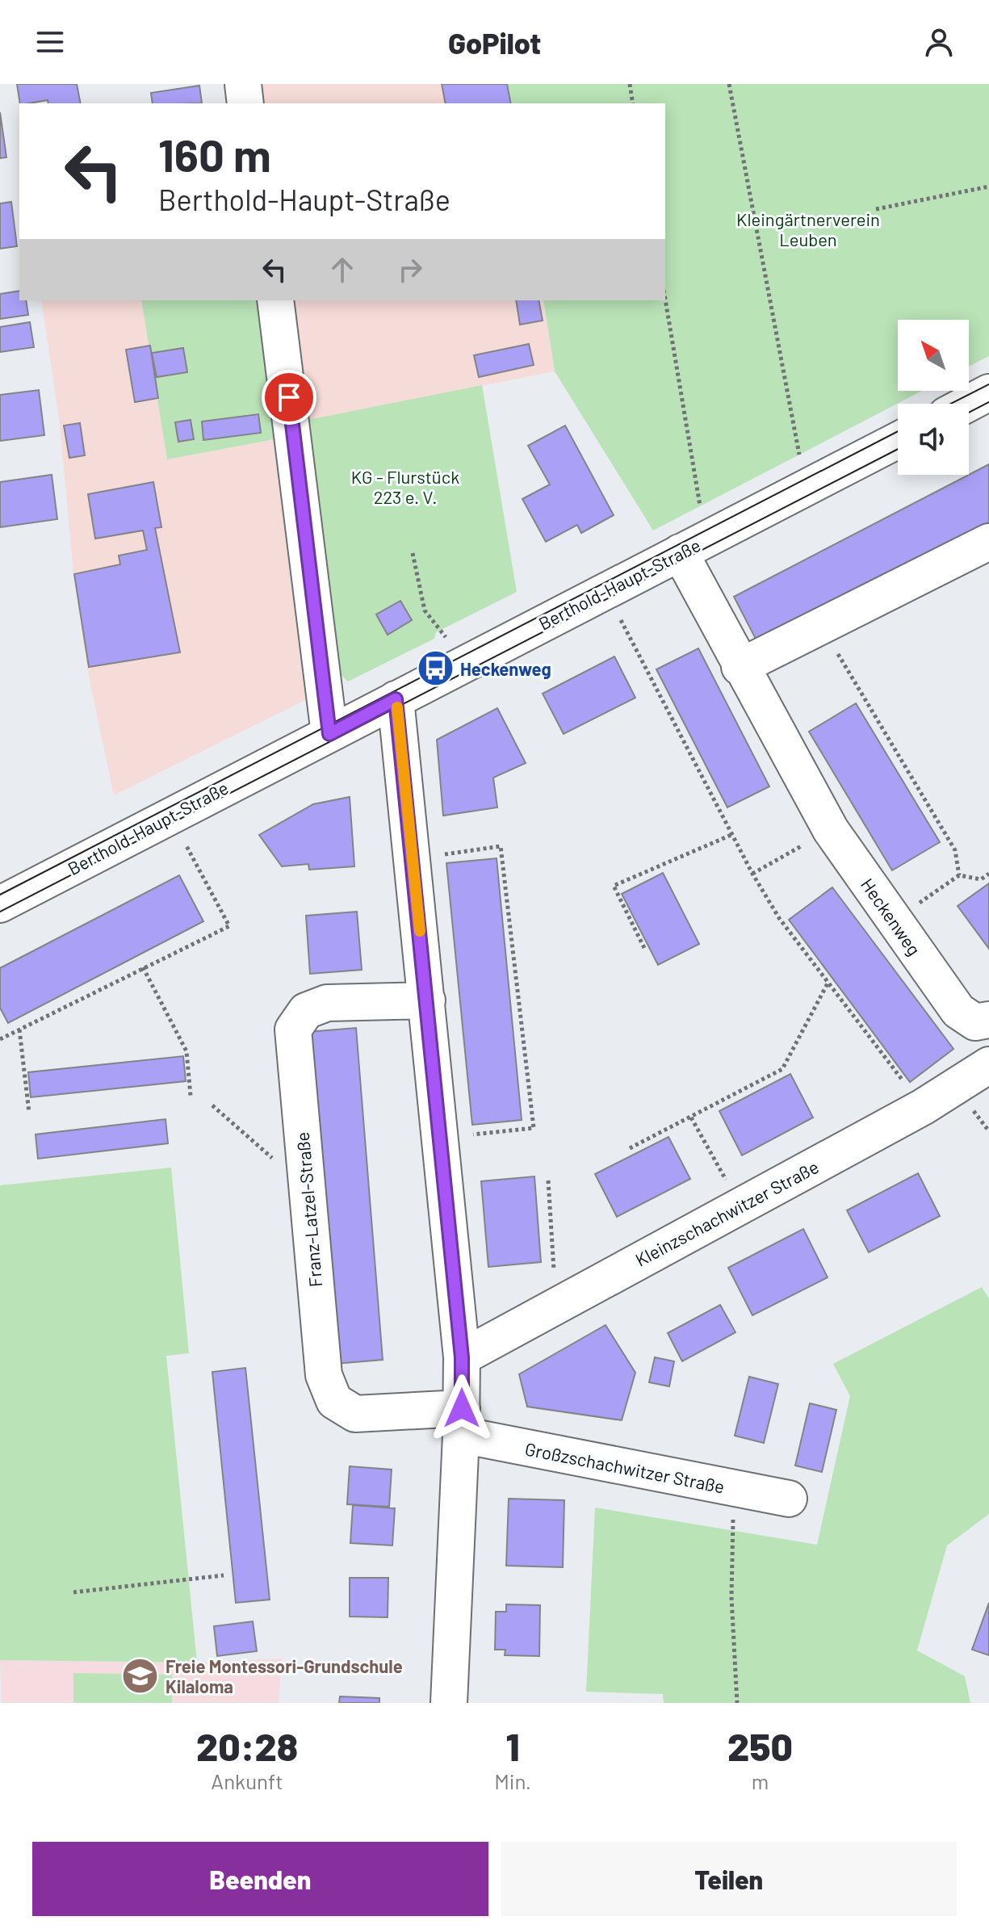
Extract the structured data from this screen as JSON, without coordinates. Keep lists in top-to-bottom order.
{
  "streets": {
    "street": [
      "Berthold-Haupt-Straße",
      "Heckenweg",
      "Franz-Latzel-Straße",
      "Kleinzschachwitzer Straße",
      "Großzschachwitzer Straße"
    ]
  },
  "crossings": [
    ["Berthold-Haupt-Straße", "Heckenweg"],
    ["Franz-Latzel-Straße", "Großzschachwitzer Straße"]
  ],
  "parks": ["Kleingärtnerverein Leuben", "KG - Flurstück 223 e. V."],
  "places": {
    "bus stop": ["Heckenweg"],
    "school or university": ["Freie Montessori-Grundschule Kilaloma"]
  },
  "north": "top left",
  "page": {
    "header": "GoPilot",
    "turn": ["160 m", "Berthold-Haupt-Straße"],
    "eta": [
      "20:28",
      "Ankunft",
      "1",
      "Min.",
      "250",
      "m"
    ],
    "buttons": ["Beenden", "Teilen"]
  }
}
